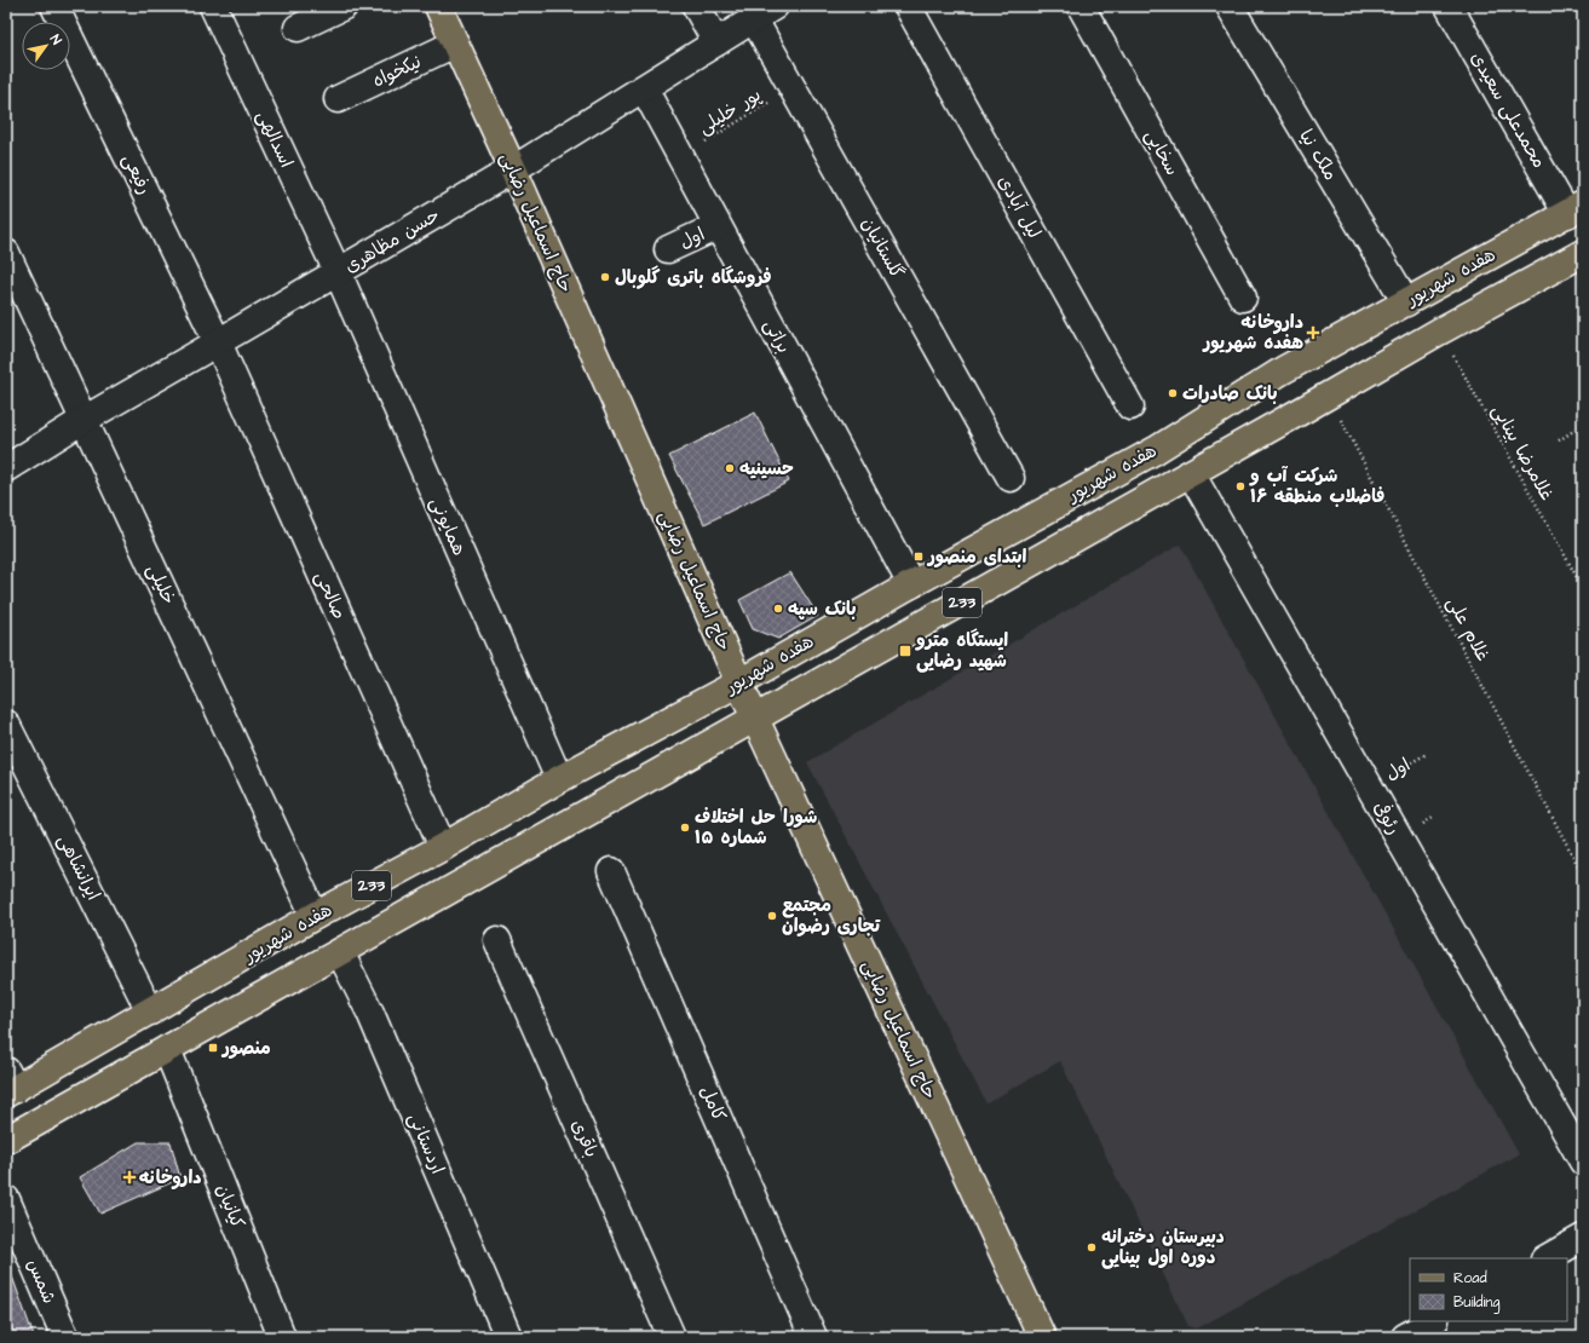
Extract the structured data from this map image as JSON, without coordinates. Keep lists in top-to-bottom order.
{
  "streets": {
    "main road": ["حاج اسماعیل رضایی", "هفده شهریور", "233"],
    "street": [
      "نیکخواه",
      "محمدعلی سعیدی",
      "اسدالهی",
      "سخایی",
      "ملک نیا",
      "رفیعی",
      "لیل آبادی",
      "اول",
      "حسن مظاهری",
      "گلستانیان",
      "براتی",
      "همایونی",
      "خلیلی",
      "صالحی",
      "رئوفی",
      "ایرانشاهی",
      "کامل",
      "باقری",
      "اردستانی",
      "کیانیان",
      "شمس"
    ],
    "path": ["پور خلیلی", "غلامرضا بینایی", "غلام علی"]
  },
  "crossings": [
    ["نیکخواه", "حاج اسماعیل رضایی"],
    ["محمدعلی سعیدی", "هفده شهریور"],
    ["پور خلیلی", "گلستانیان"],
    ["پور خلیلی", "براتی"],
    ["اسدالهی", "حسن مظاهری"],
    ["اسدالهی", "همایونی"],
    ["ملک نیا", "هفده شهریور"],
    ["رفیعی", "حسن مظاهری"],
    ["رفیعی", "صالحی"],
    ["حاج اسماعیل رضایی", "حسن مظاهری"],
    ["حاج اسماعیل رضایی", "هفده شهریور"],
    ["حاج اسماعیل رضایی", "233"],
    ["اول", "براتی"],
    ["اول", "رئوفی"],
    ["حسن مظاهری", "گلستانیان"],
    ["حسن مظاهری", "براتی"],
    ["حسن مظاهری", "همایونی"],
    ["حسن مظاهری", "خلیلی"],
    ["حسن مظاهری", "صالحی"],
    ["هفده شهریور", "براتی"],
    ["هفده شهریور", "همایونی"],
    ["هفده شهریور", "خلیلی"],
    ["هفده شهریور", "صالحی"],
    ["هفده شهریور", "ایرانشاهی"],
    ["غلامرضا بینایی", "233"],
    ["233", "غلام علی"],
    ["233", "رئوفی"],
    ["233", "اردستانی"],
    ["233", "کیانیان"]
  ],
  "places": {
    "other": [
      "فروشگاه باتری گلوبال",
      "بانک صادرات",
      "حسینیه",
      "شرکت آب و فاضلاب منطقه ۱۶",
      "بانک سپه",
      "شورا حل اختلاف شماره ۱۵",
      "مجتمع تجاری رضوان",
      "دبیرستان دخترانه دوره اول بینایی"
    ],
    "health": ["داروخانه هفده شهریور", "داروخانه"],
    "transit": ["ابتدای منصور", "ایستگاه مترو شهید رضایی", "منصور"]
  },
  "legend": ["Road", "Building"],
  "north": "top right"
}
